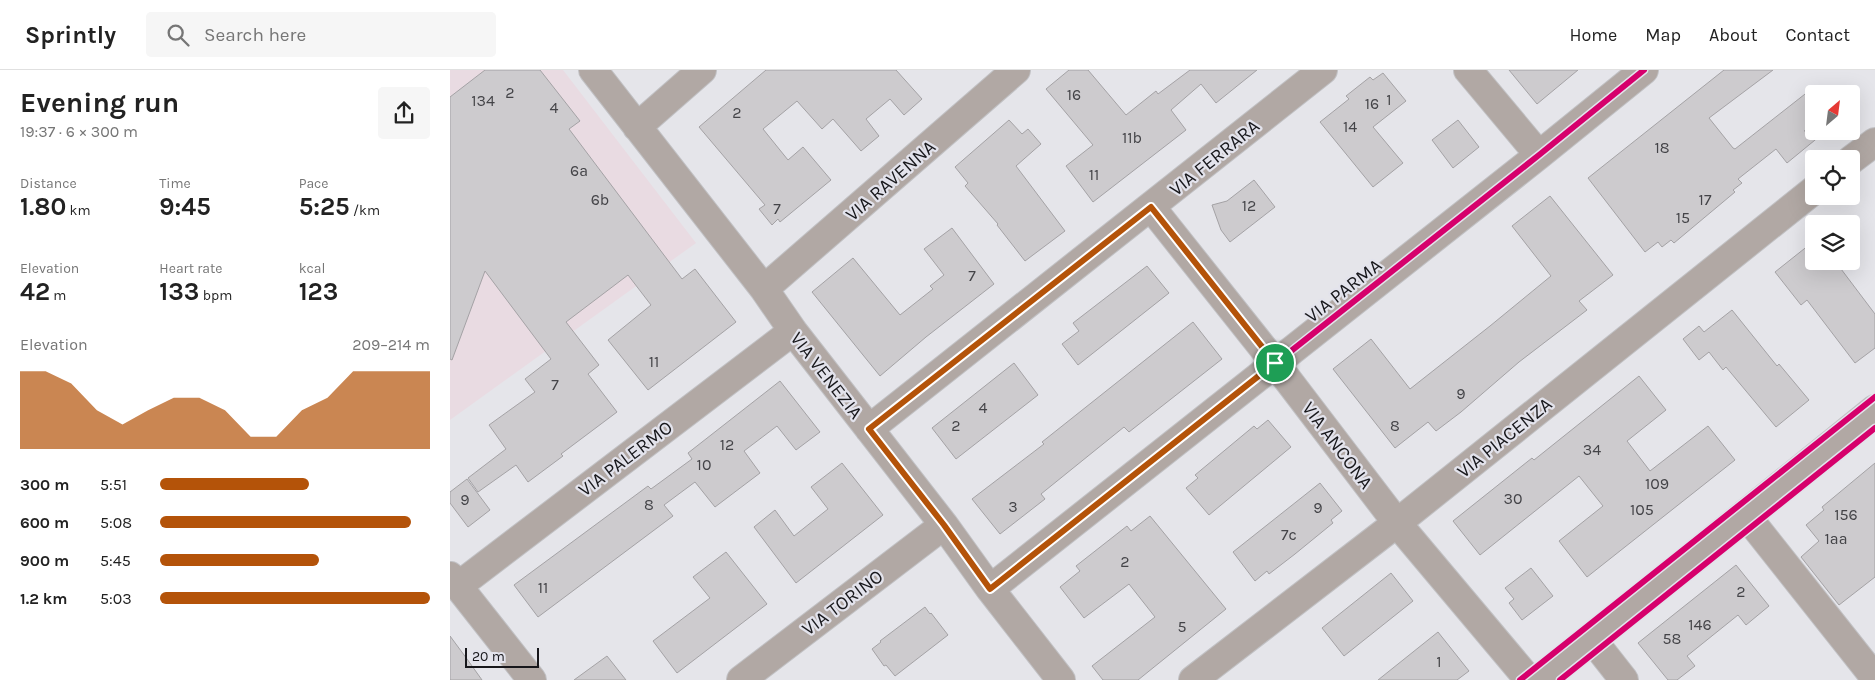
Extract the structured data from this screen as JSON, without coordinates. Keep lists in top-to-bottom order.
{
  "streets": {
    "street": [
      "VIA FERRARA",
      "VIA RAVENNA",
      "VIA PARMA",
      "VIA VENEZIA",
      "VIA PIACENZA",
      "VIA ANCONA",
      "VIA PALERMO",
      "VIA TORINO"
    ]
  },
  "crossings": [
    ["VIA FERRARA", "VIA VENEZIA"],
    ["VIA FERRARA", "VIA ANCONA"],
    ["VIA RAVENNA", "VIA VENEZIA"],
    ["VIA PARMA", "VIA VENEZIA"],
    ["VIA PARMA", "VIA ANCONA"],
    ["VIA VENEZIA", "VIA PALERMO"],
    ["VIA VENEZIA", "VIA TORINO"],
    ["VIA PIACENZA", "VIA ANCONA"]
  ],
  "house_numbers": [
    "2",
    "16",
    "1",
    "134",
    "16",
    "4",
    "2",
    "14",
    "11b",
    "18",
    "6a",
    "11",
    "6b",
    "17",
    "12",
    "7",
    "15",
    "7",
    "11",
    "7",
    "9",
    "4",
    "2",
    "8",
    "12",
    "34",
    "10",
    "109",
    "30",
    "9",
    "8",
    "3",
    "9",
    "105",
    "156",
    "7c",
    "1aa",
    "2",
    "11",
    "2",
    "146",
    "5",
    "58",
    "1"
  ],
  "scale_bar": "20 m",
  "north": "top right",
  "page": {
    "header": "Sprintly",
    "search": "Search here",
    "nav": [
      "Home",
      "Map",
      "About",
      "Contact"
    ],
    "heading": ["Evening run", "19:37 · 6 × 300 m"],
    "stats": [
      ["Distance", "1.80 km"],
      ["Time", "9:45"],
      ["Pace", "5:25 /km"],
      ["Elevation", "42 m"],
      ["Heart rate", "133 bpm"],
      ["kcal", "123"]
    ],
    "chart": ["Elevation", "209–214 m"],
    "list": [
      {
        "name": "300 m",
        "note": "5:51"
      },
      {
        "name": "600 m",
        "note": "5:08"
      },
      {
        "name": "900 m",
        "note": "5:45"
      },
      {
        "name": "1.2 km",
        "note": "5:03"
      }
    ],
    "scale": "20 m"
  }
}
